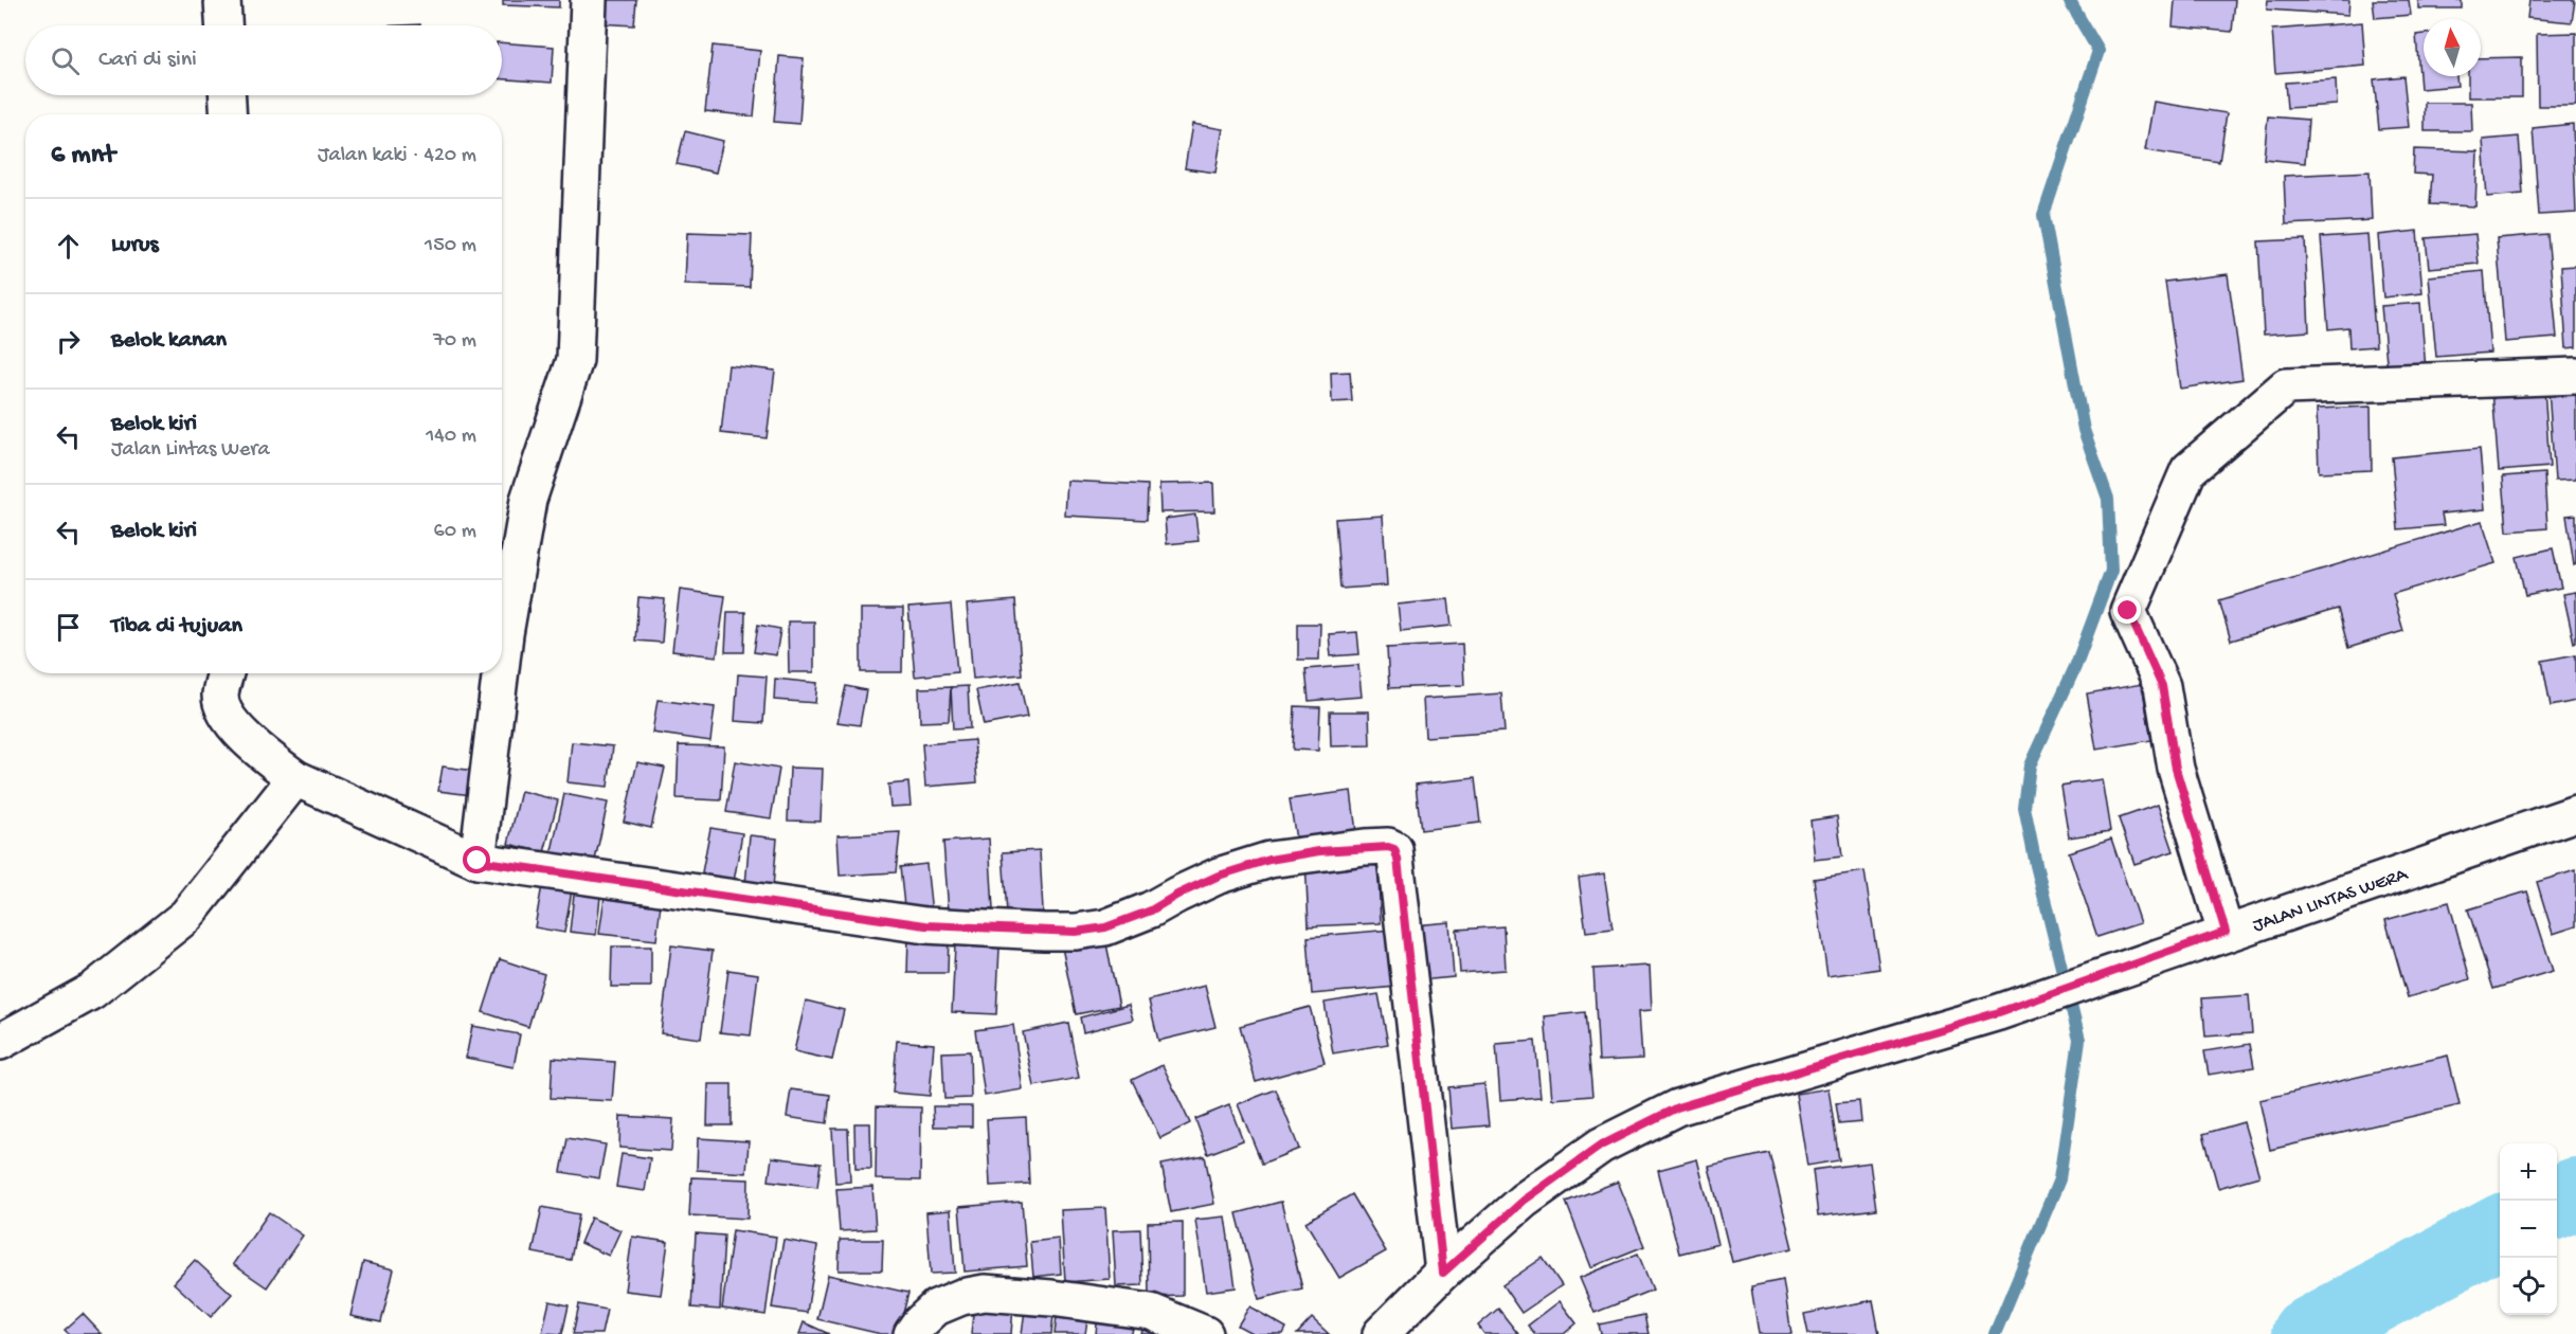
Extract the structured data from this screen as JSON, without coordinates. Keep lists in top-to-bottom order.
{
  "streets": {
    "street": ["JALAN LINTAS WERA"]
  },
  "north": "top",
  "page": {
    "search": "Cari di sini",
    "heading": ["6 mnt", "Jalan kaki · 420 m"],
    "list": [
      ["Lurus", "150 m"],
      ["Belok kanan", "70 m"],
      ["Belok kiri", "Jalan Lintas Wera", "140 m"],
      ["Belok kiri", "60 m"],
      "Tiba di tujuan"
    ],
    "map_buttons": ["+", "−"]
  }
}
